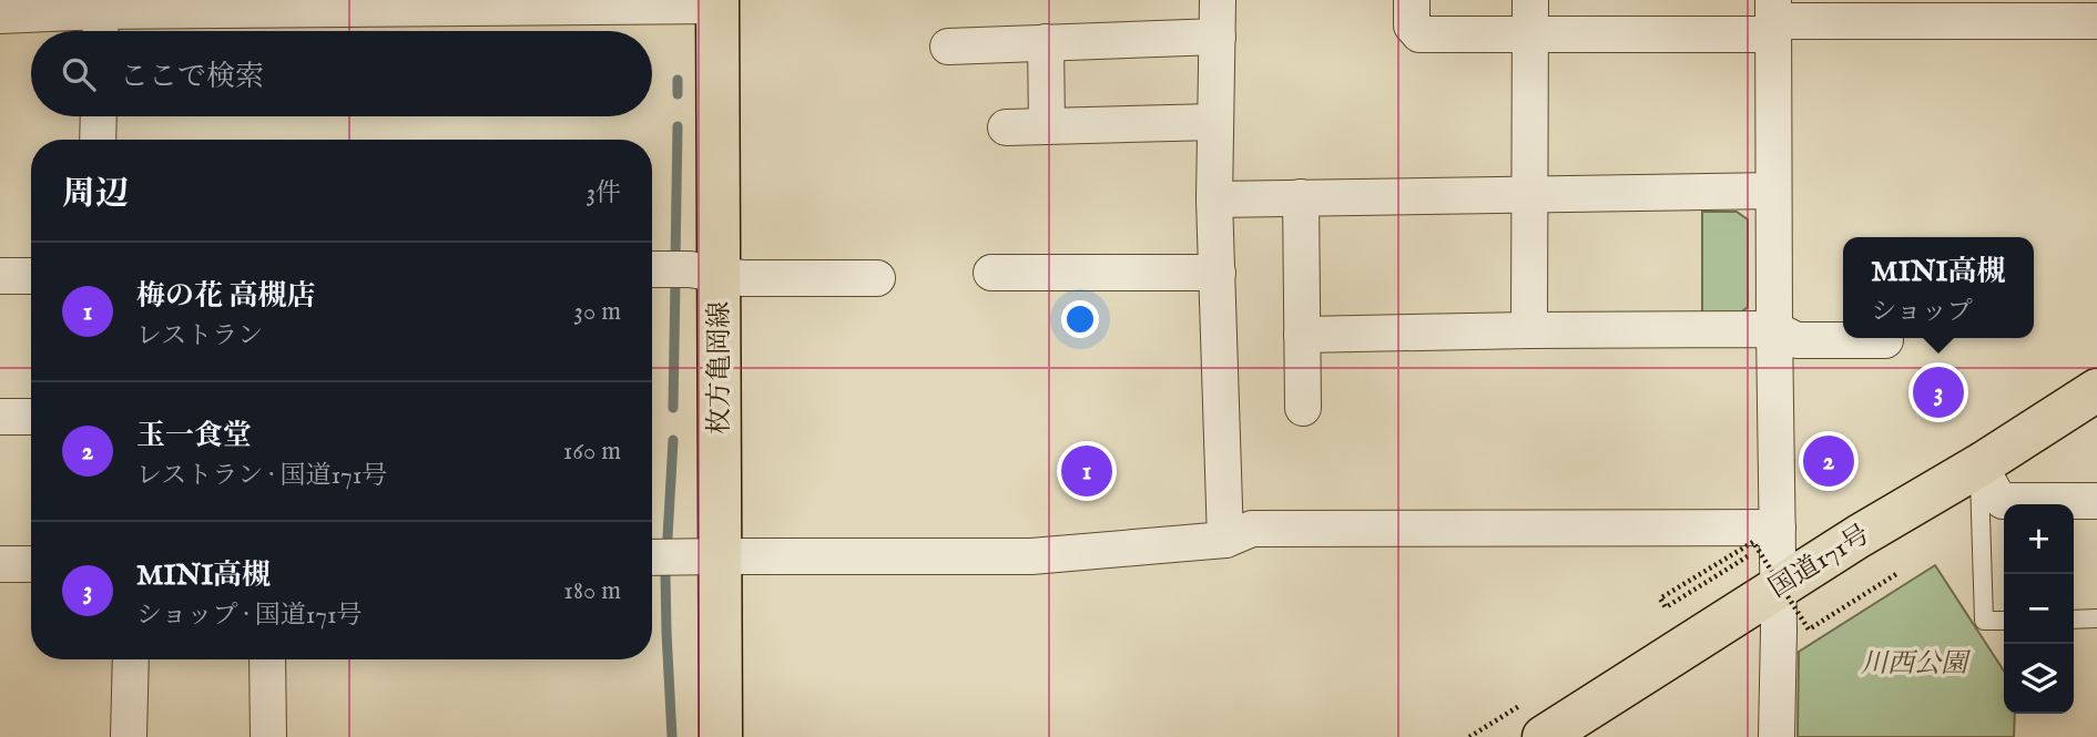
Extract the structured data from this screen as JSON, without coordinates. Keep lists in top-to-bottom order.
{
  "streets": {
    "main road": ["枚方亀岡線", "国道171号"]
  },
  "parks": ["川西公園"],
  "page": {
    "search": "ここで検索",
    "heading": ["周辺", "3件"],
    "popup": ["MINI高槻", "ショップ"],
    "list": [
      {
        "mark": "1",
        "name": "梅の花 高槻店",
        "note": "レストラン",
        "value": "30 m"
      },
      {
        "mark": "2",
        "name": "玉一食堂",
        "note": "レストラン · 国道171号",
        "value": "160 m"
      },
      {
        "mark": "3",
        "name": "MINI高槻",
        "note": "ショップ · 国道171号",
        "value": "180 m"
      }
    ],
    "pins": ["3", "2", "1"],
    "map_buttons": ["+", "−"]
  }
}
